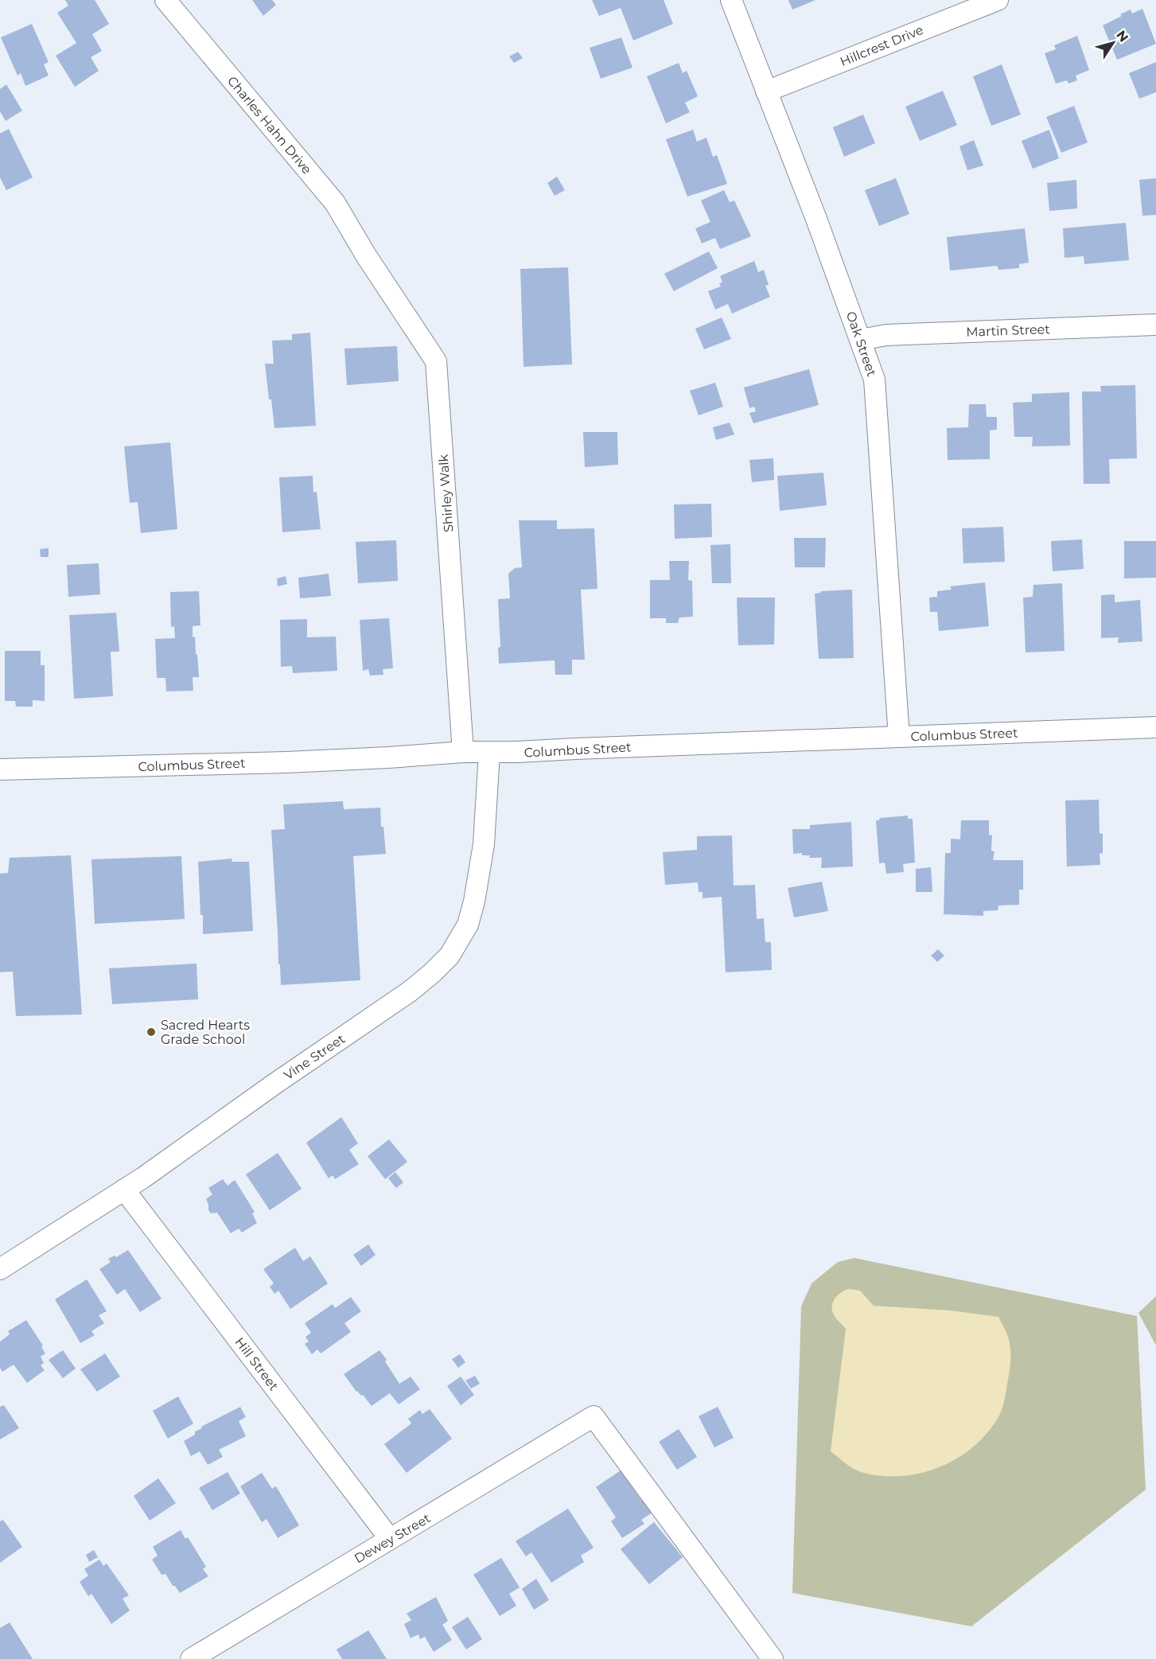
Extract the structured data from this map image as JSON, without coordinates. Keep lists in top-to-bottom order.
{
  "streets": {
    "street": [
      "Hillcrest Drive",
      "Charles Hahn Drive",
      "Martin Street",
      "Oak Street",
      "Shirley Walk",
      "Columbus Street",
      "Vine Street",
      "Hill Street",
      "Dewey Street"
    ]
  },
  "crossings": [
    ["Hillcrest Drive", "Oak Street"],
    ["Charles Hahn Drive", "Shirley Walk"],
    ["Martin Street", "Oak Street"],
    ["Oak Street", "Columbus Street"],
    ["Shirley Walk", "Columbus Street"],
    ["Columbus Street", "Vine Street"],
    ["Vine Street", "Hill Street"],
    ["Hill Street", "Dewey Street"]
  ],
  "places": ["Sacred Hearts Grade School"],
  "north": "top right"
}
